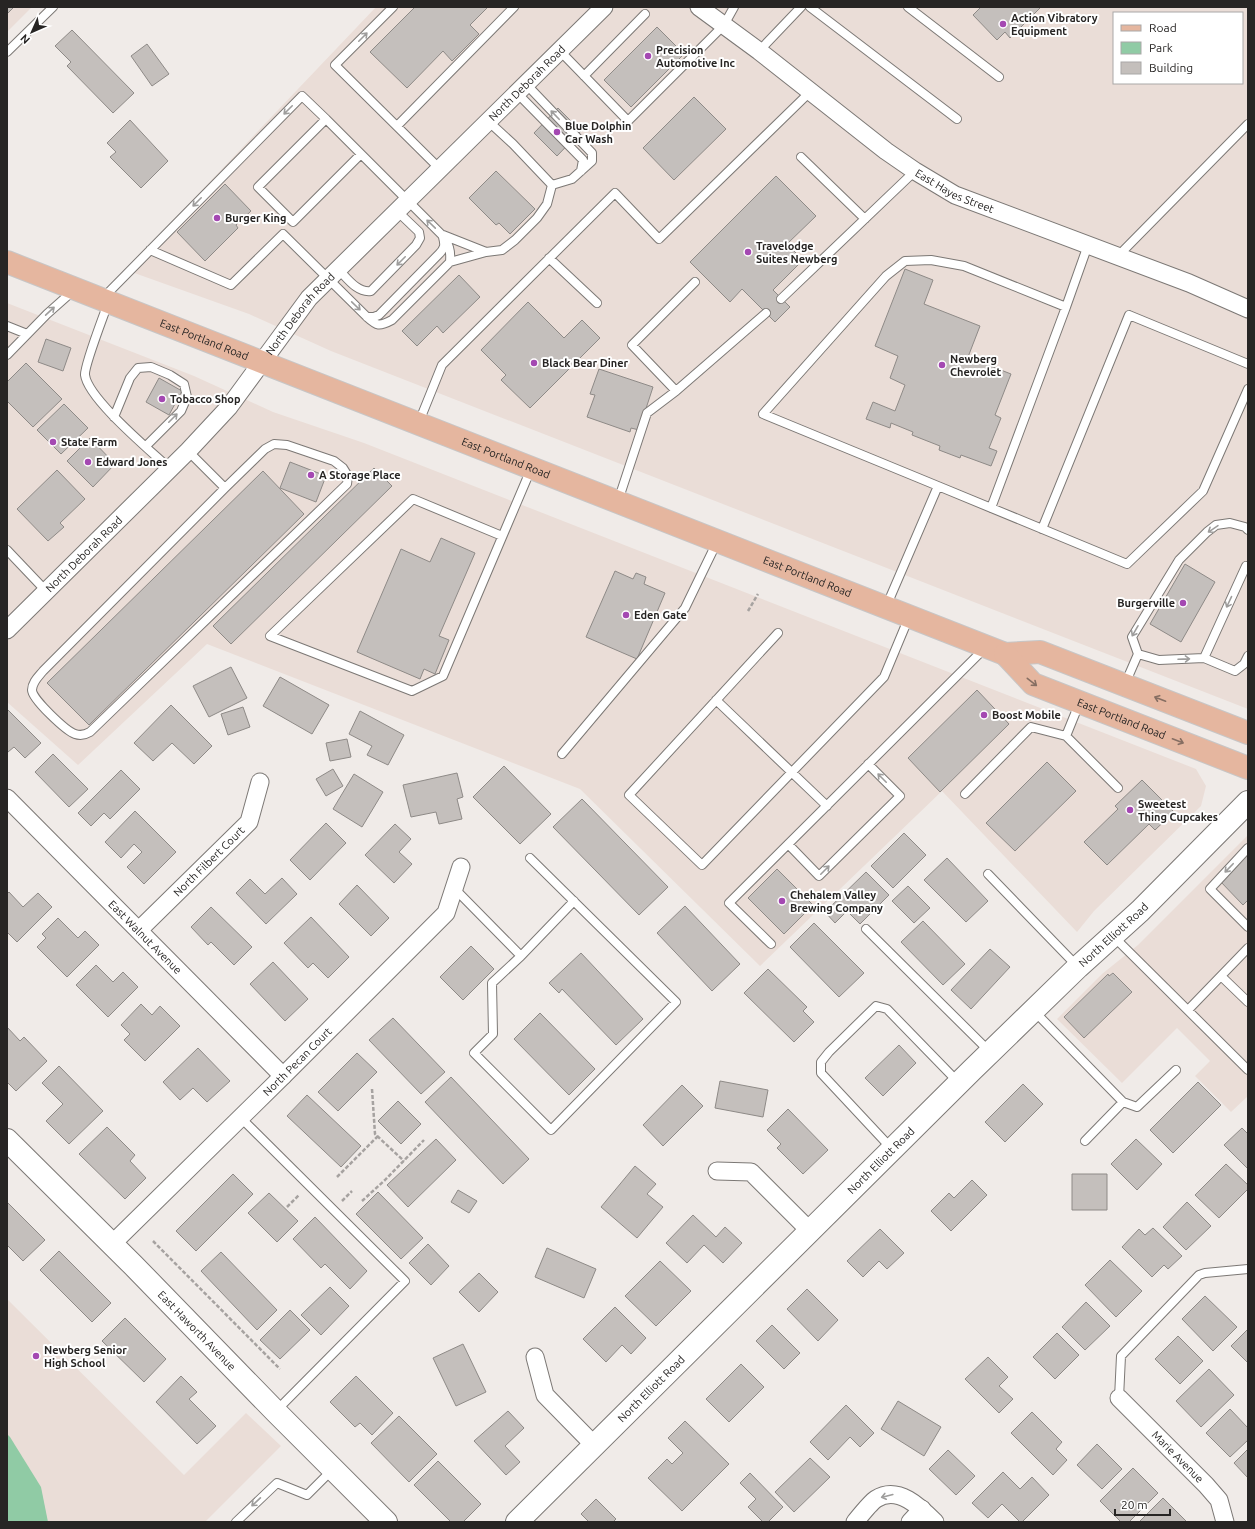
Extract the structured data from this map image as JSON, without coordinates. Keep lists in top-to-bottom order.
{
  "streets": {
    "main road": ["East Portland Road"],
    "street": [
      "North Deborah Road",
      "East Hayes Street",
      "North Filbert Court",
      "North Elliott Road",
      "East Walnut Avenue",
      "North Pecan Court",
      "East Haworth Avenue",
      "Marie Avenue"
    ]
  },
  "crossings": [
    ["North Deborah Road", "East Portland Road"],
    ["North Filbert Court", "East Walnut Avenue"],
    ["East Walnut Avenue", "North Pecan Court"],
    ["North Pecan Court", "East Haworth Avenue"]
  ],
  "places": [
    "Action Vibratory Equipment",
    "Precision Automotive Inc",
    "Blue Dolphin Car Wash",
    "Burger King",
    "Travelodge Suites Newberg",
    "Black Bear Diner",
    "Newberg Chevrolet",
    "Tobacco Shop",
    "State Farm",
    "Edward Jones",
    "A Storage Place",
    "Burgerville",
    "Eden Gate",
    "Boost Mobile",
    "Sweetest Thing Cupcakes",
    "Chehalem Valley Brewing Company",
    "Newberg Senior High School"
  ],
  "legend": ["Road", "Park", "Building"],
  "scale_bar": "20 m",
  "north": "bottom left"
}
